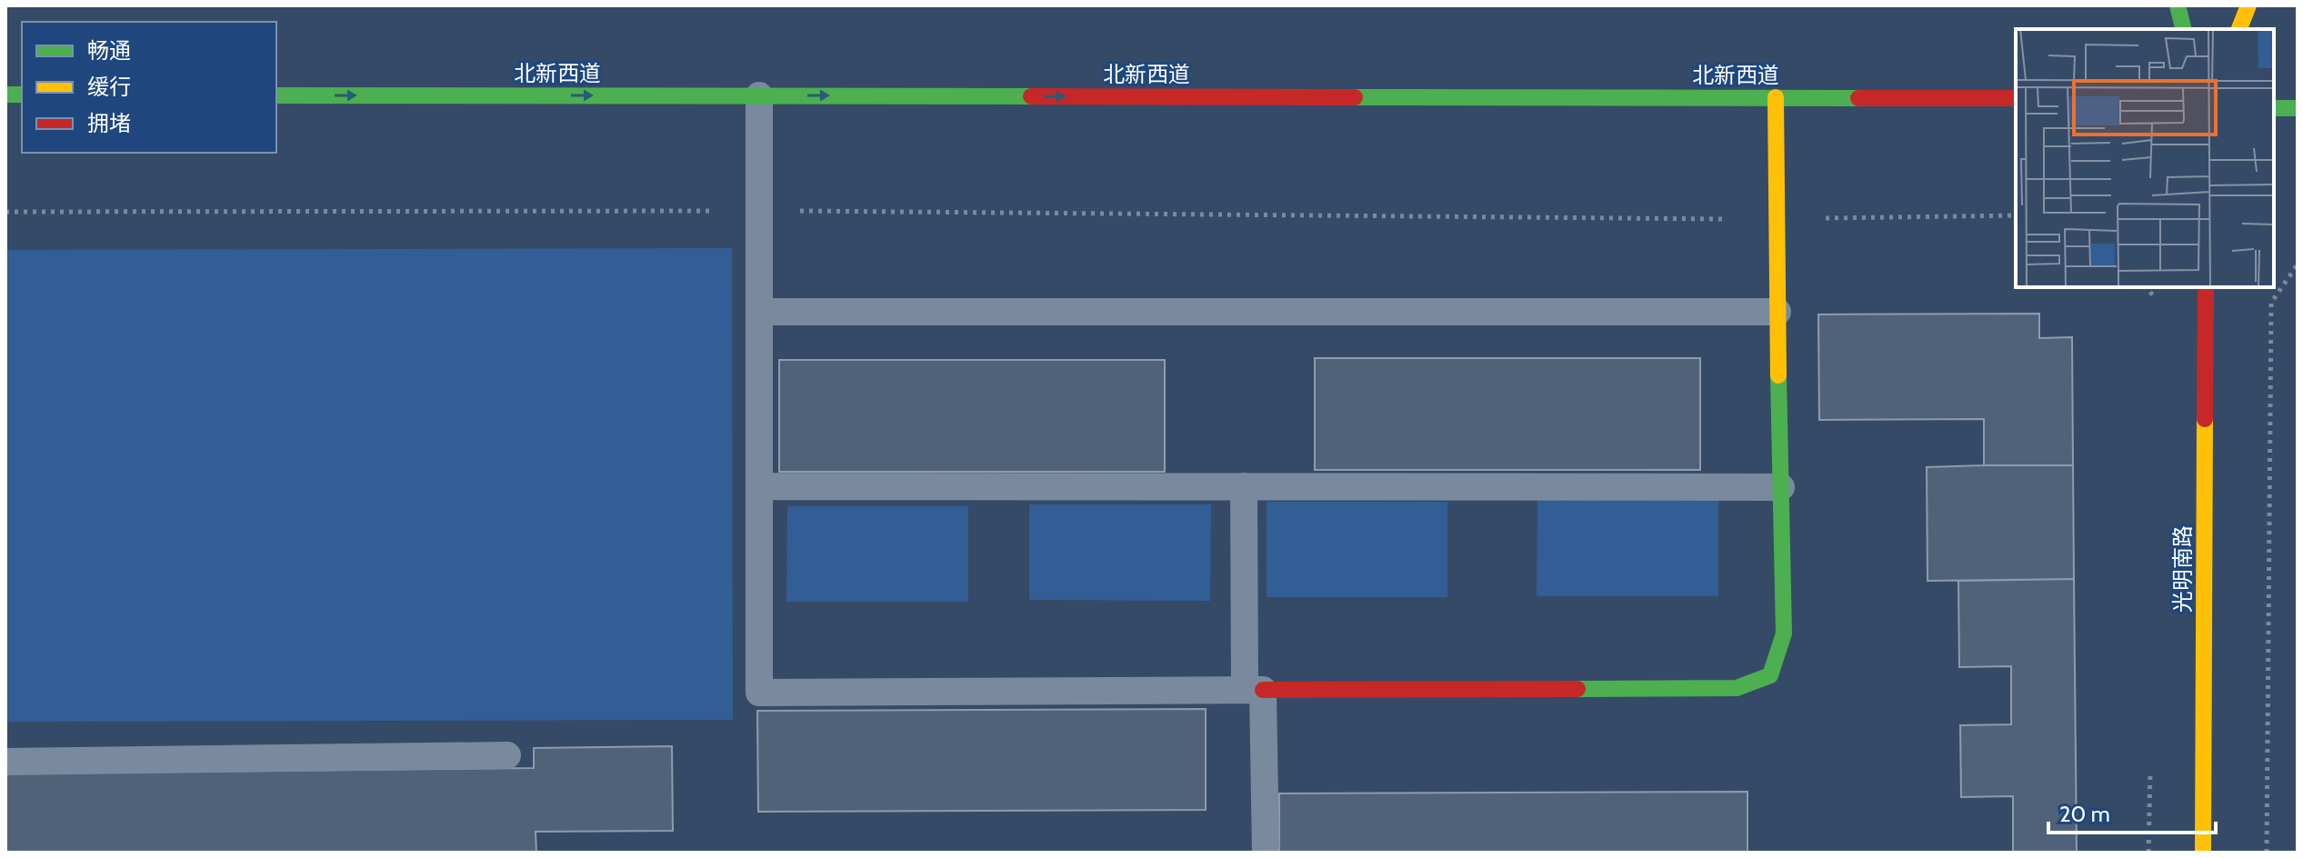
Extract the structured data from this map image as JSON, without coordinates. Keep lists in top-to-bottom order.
{
  "streets": {
    "main road": ["北新西道", "光明南路"]
  },
  "one_way": ["北新西道"],
  "legend": ["畅通", "缓行", "拥堵"],
  "scale_bar": "20 m"
}
